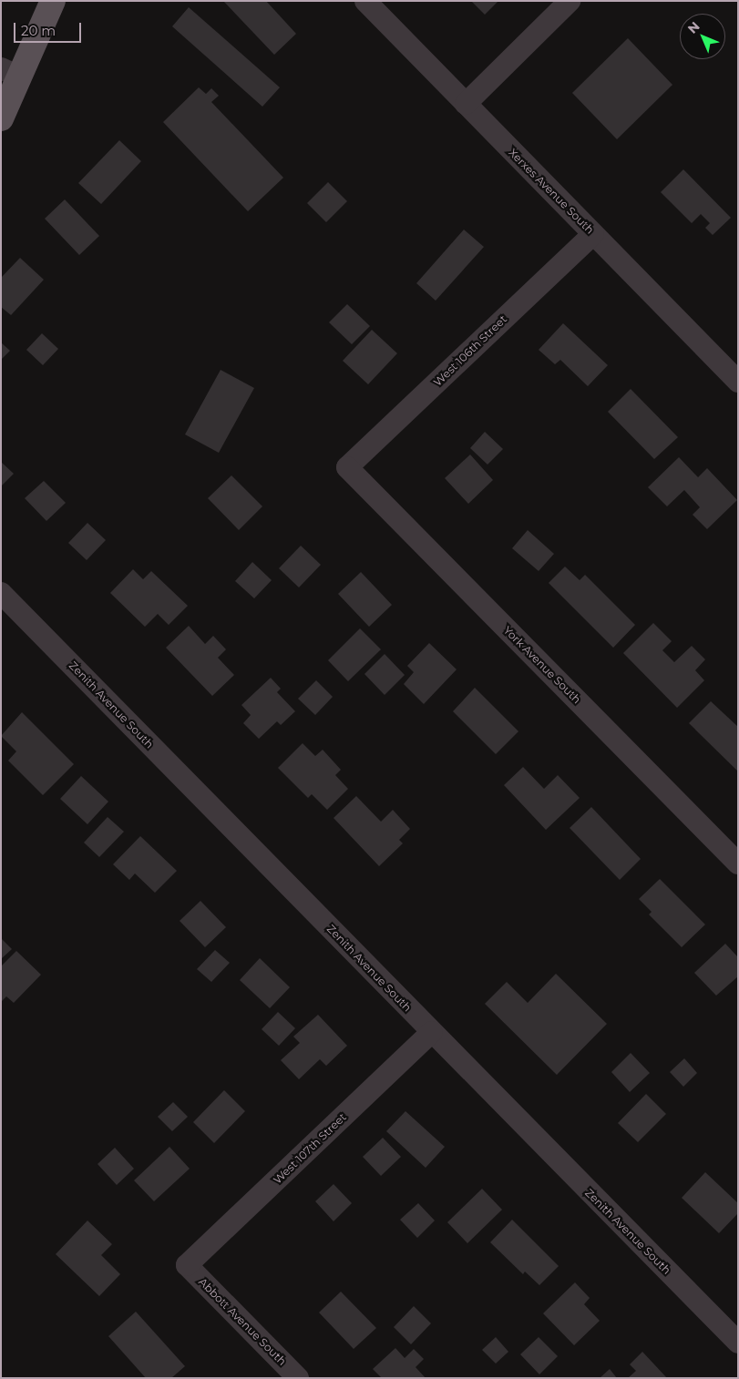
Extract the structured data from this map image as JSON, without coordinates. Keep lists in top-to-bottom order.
{
  "streets": {
    "street": [
      "Xerxes Avenue South",
      "West 106th Street",
      "York Avenue South",
      "Zenith Avenue South",
      "West 107th Street",
      "Abbott Avenue South"
    ]
  },
  "crossings": [
    ["Xerxes Avenue South", "West 106th Street"],
    ["West 106th Street", "York Avenue South"],
    ["Zenith Avenue South", "West 107th Street"],
    ["West 107th Street", "Abbott Avenue South"]
  ],
  "scale_bar": "20 m",
  "north": "top left"
}
